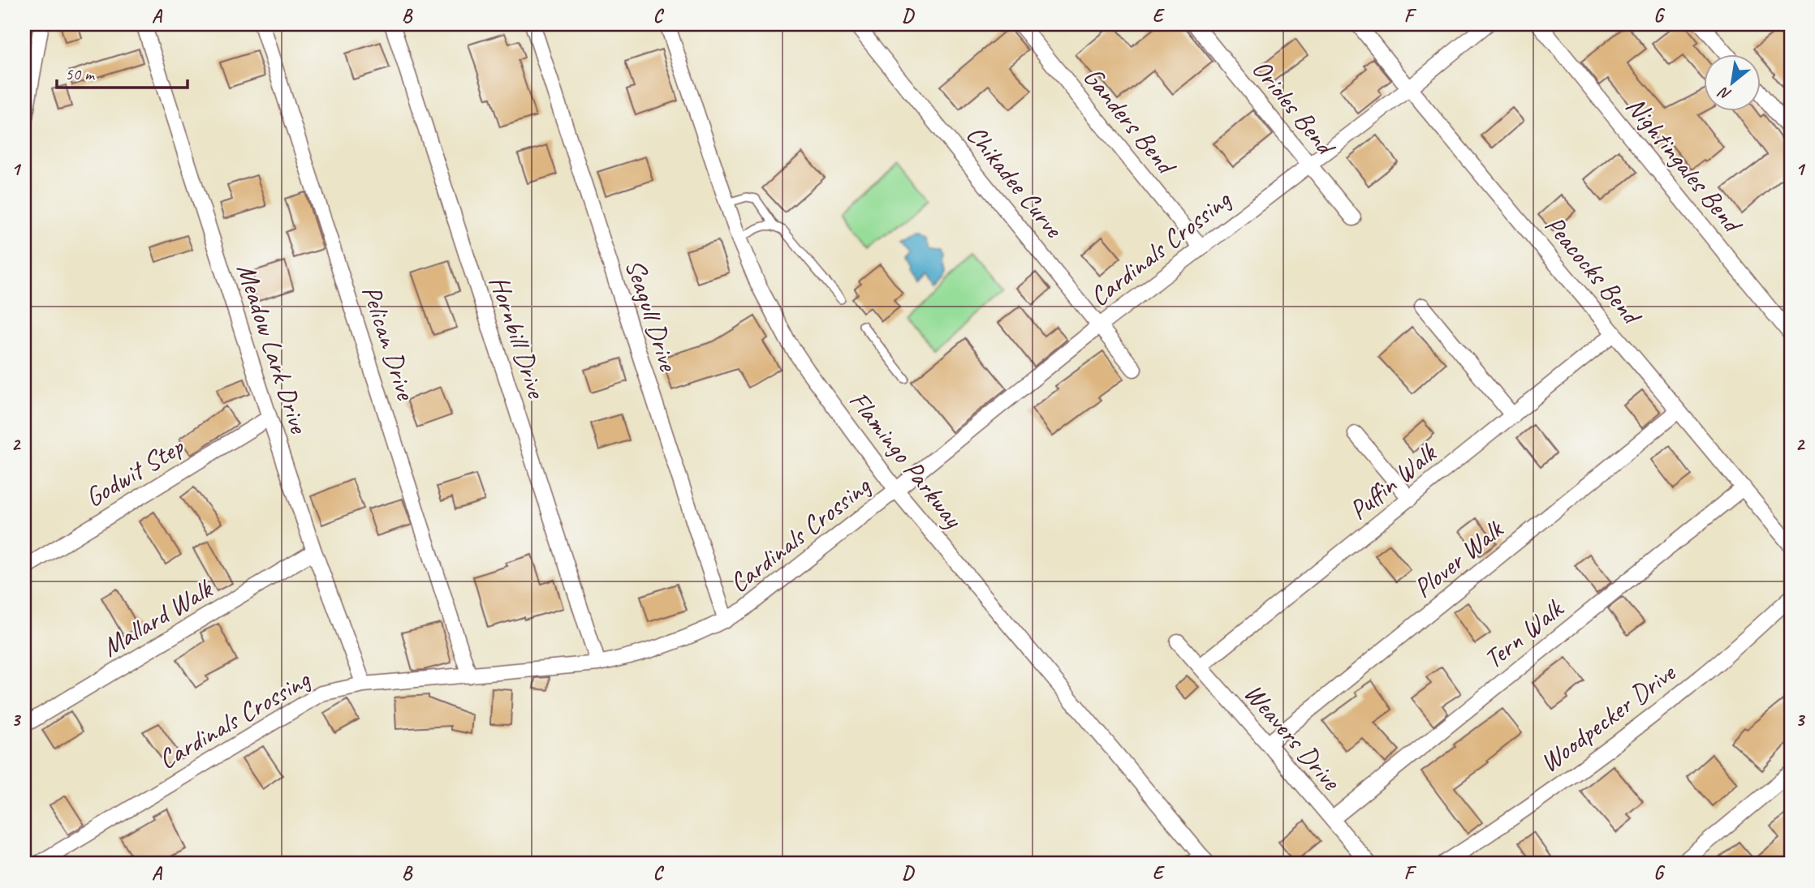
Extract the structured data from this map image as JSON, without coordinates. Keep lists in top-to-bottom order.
{
  "streets": {
    "street": [
      "Orioles Bend",
      "Ganders Bend",
      "Nightingales Bend",
      "Chikadee Curve",
      "Cardinals Crossing",
      "Peacocks Bend",
      "Seagull Drive",
      "Hornbill Drive",
      "Pelican Drive",
      "Meadow Lark Drive",
      "Flamingo Parkway",
      "Godwit Step",
      "Puffin Walk",
      "Plover Walk",
      "Mallard Walk",
      "Tern Walk",
      "Woodpecker Drive",
      "Weavers Drive"
    ]
  },
  "crossings": [
    ["Orioles Bend", "Cardinals Crossing"],
    ["Ganders Bend", "Cardinals Crossing"],
    ["Chikadee Curve", "Cardinals Crossing"],
    ["Cardinals Crossing", "Peacocks Bend"],
    ["Cardinals Crossing", "Seagull Drive"],
    ["Cardinals Crossing", "Hornbill Drive"],
    ["Cardinals Crossing", "Pelican Drive"],
    ["Cardinals Crossing", "Meadow Lark Drive"],
    ["Cardinals Crossing", "Flamingo Parkway"],
    ["Peacocks Bend", "Puffin Walk"],
    ["Peacocks Bend", "Plover Walk"],
    ["Peacocks Bend", "Tern Walk"],
    ["Meadow Lark Drive", "Godwit Step"],
    ["Meadow Lark Drive", "Mallard Walk"],
    ["Puffin Walk", "Weavers Drive"],
    ["Plover Walk", "Weavers Drive"],
    ["Tern Walk", "Weavers Drive"]
  ],
  "scale_bar": "50 m",
  "north": "bottom left",
  "grid": {
    "columns": [
      "A",
      "B",
      "C",
      "D",
      "E",
      "F",
      "G"
    ],
    "rows": ["1", "2", "3"]
  }
}
